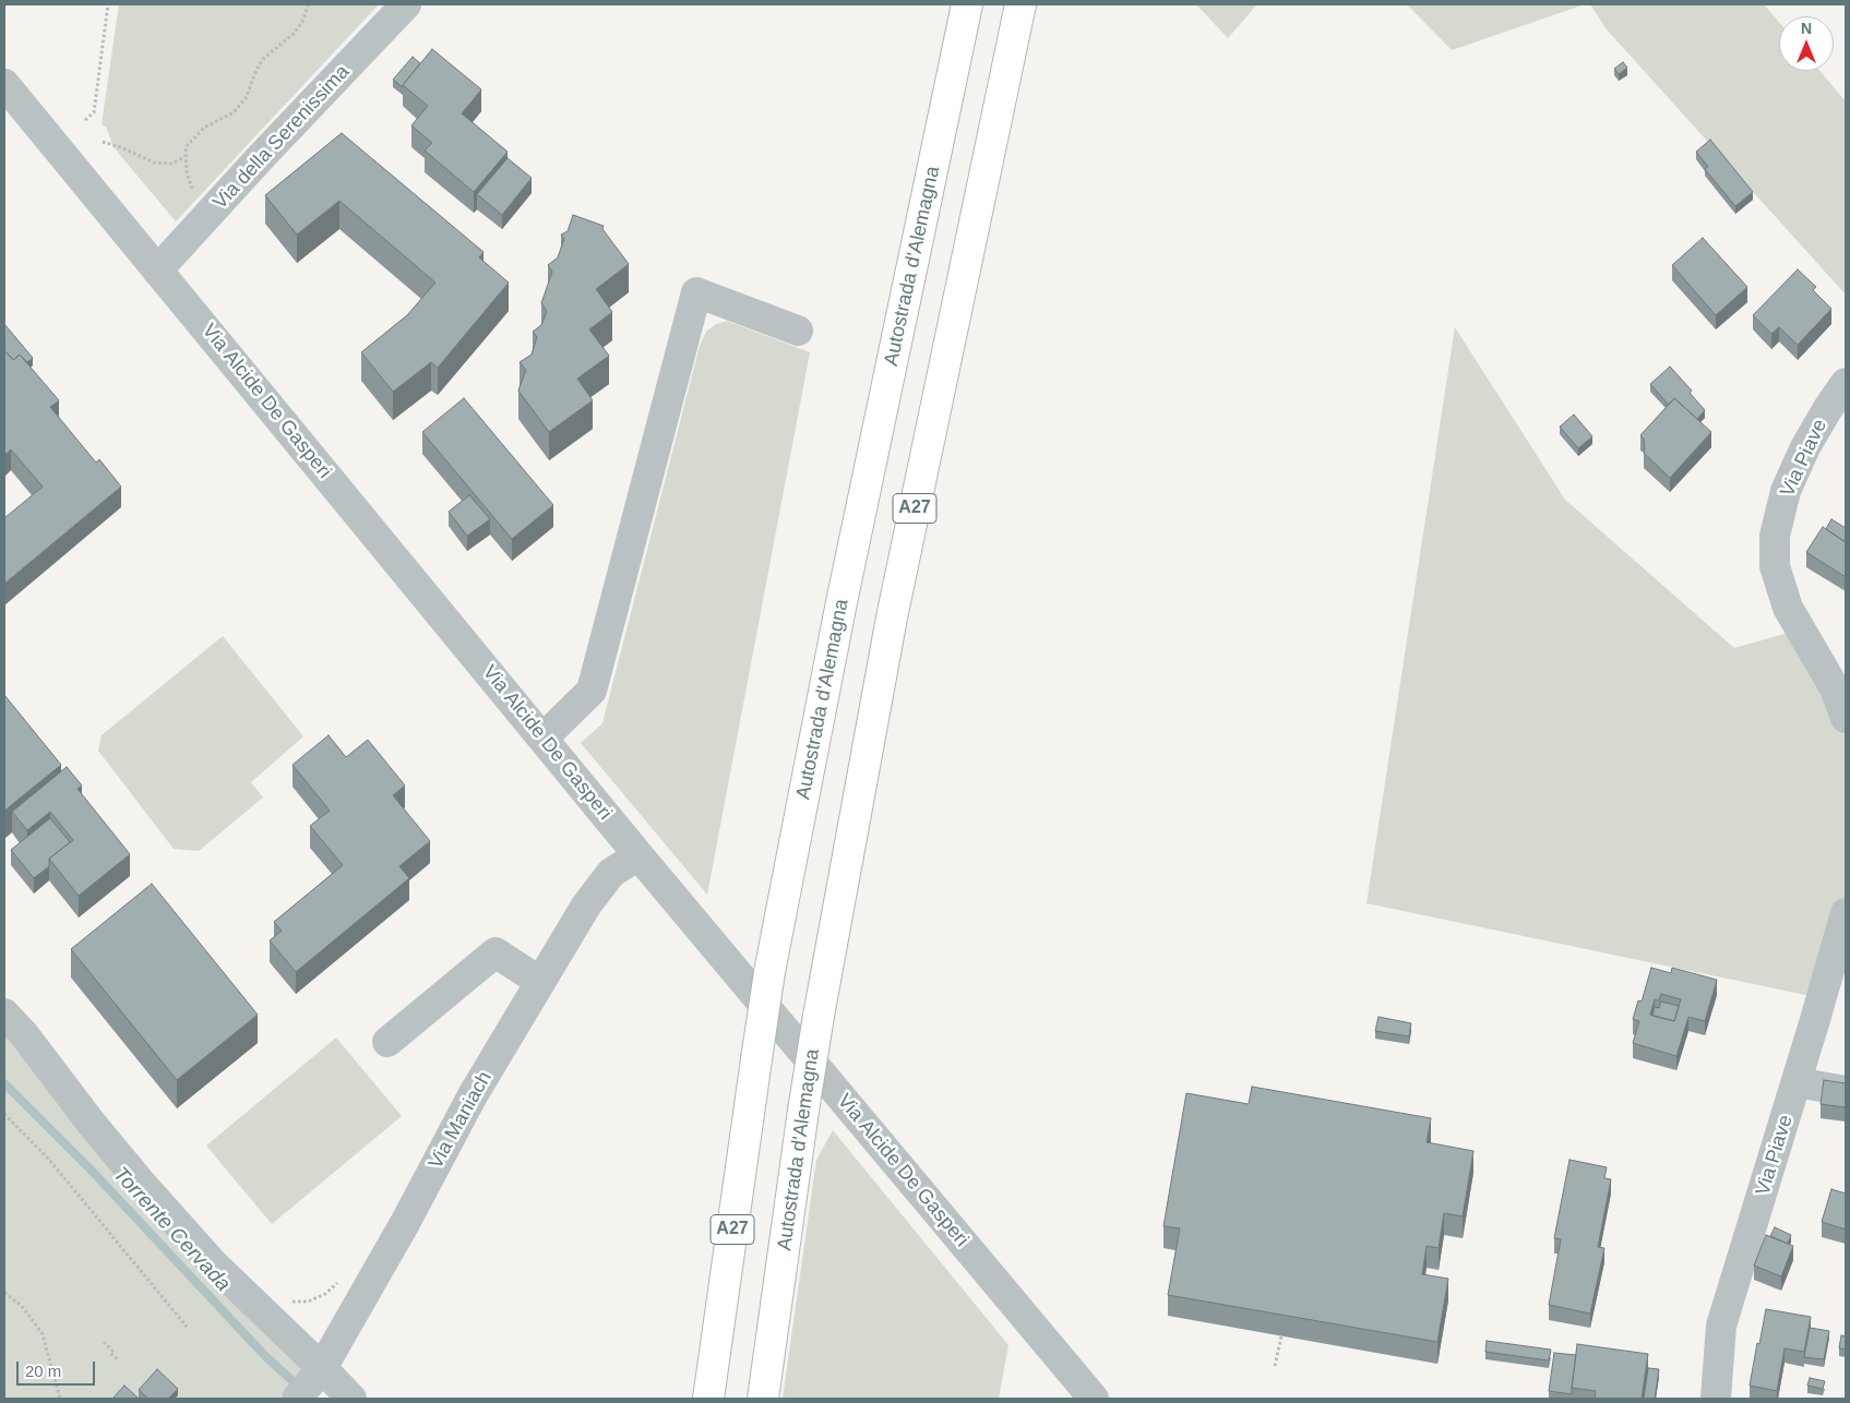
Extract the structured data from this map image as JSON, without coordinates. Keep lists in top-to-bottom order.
{
  "streets": {
    "highway": ["Autostrada d'Alemagna", "A27"],
    "street": [
      "Via della Serenissima",
      "Via Alcide De Gasperi",
      "Via Piave",
      "Via Maniach"
    ]
  },
  "crossings": [
    ["Via della Serenissima", "Via Alcide De Gasperi"],
    ["Via Alcide De Gasperi", "Via Maniach"]
  ],
  "water": ["Torrente Cervada"],
  "scale_bar": "20 m",
  "north": "top"
}
